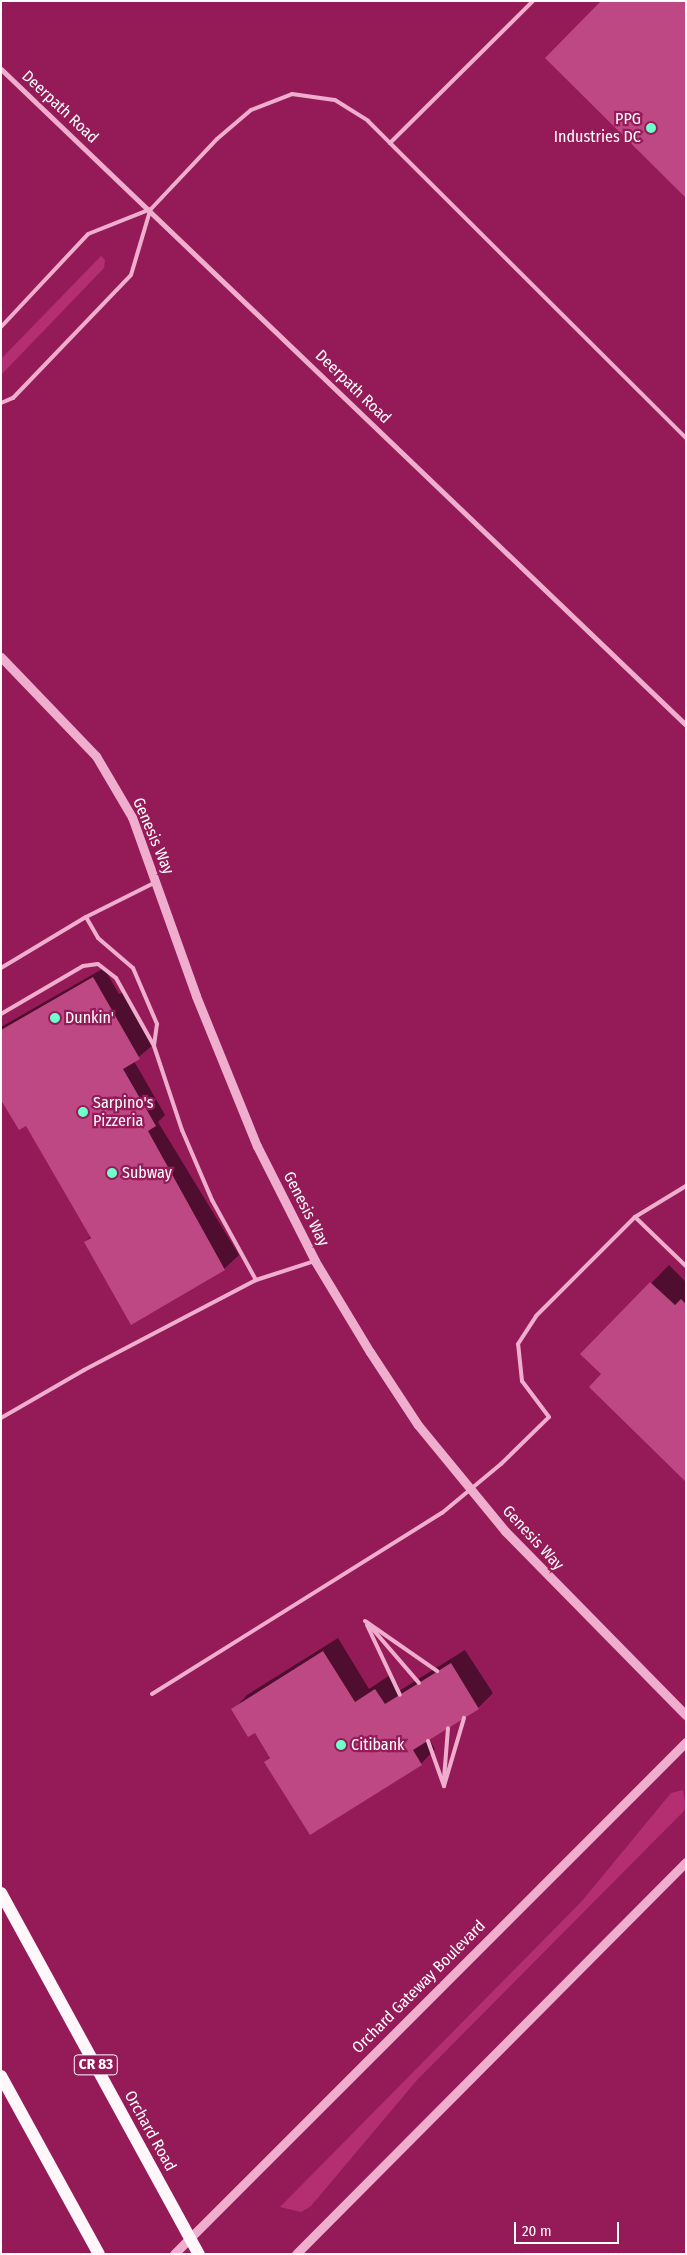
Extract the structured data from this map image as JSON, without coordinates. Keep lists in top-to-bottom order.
{
  "streets": {
    "main road": ["CR 83", "Orchard Road"],
    "street": ["Deerpath Road", "Genesis Way", "Orchard Gateway Boulevard"]
  },
  "crossings": [
    ["Orchard Gateway Boulevard", "Orchard Road"]
  ],
  "places": [
    "PPG Industries DC",
    "Dunkin'",
    "Sarpino's Pizzeria",
    "Subway",
    "Citibank"
  ],
  "scale_bar": "20 m"
}
